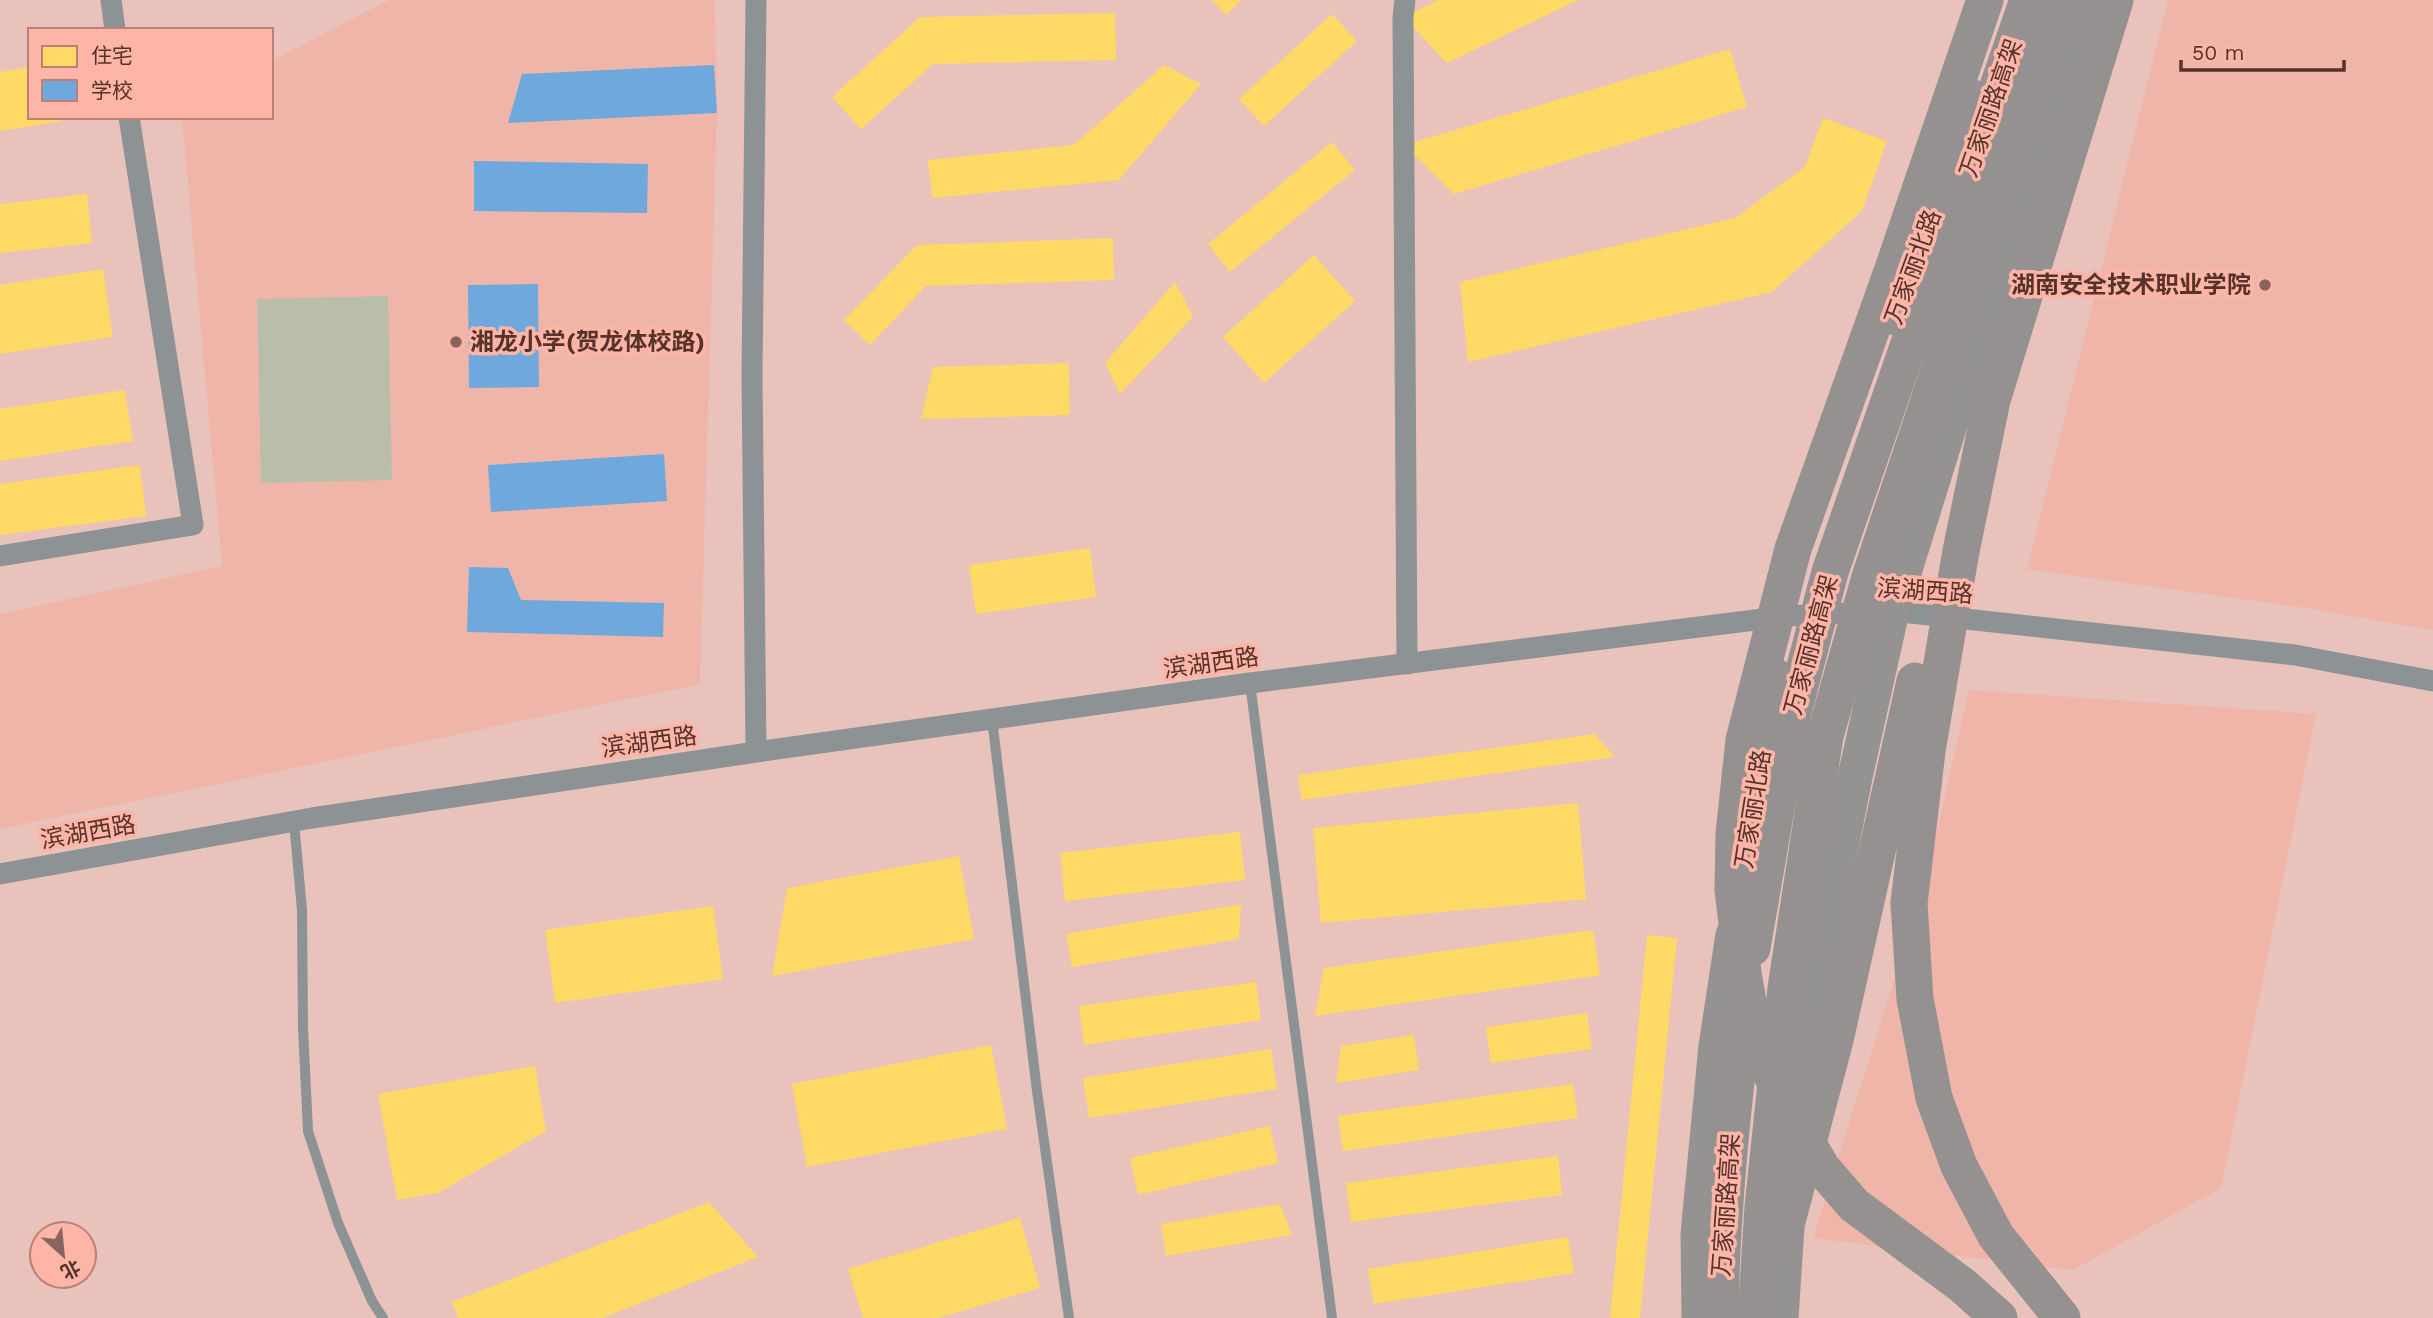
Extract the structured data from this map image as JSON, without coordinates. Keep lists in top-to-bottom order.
{
  "streets": {
    "highway": ["万家丽路高架"],
    "main road": ["万家丽北路"],
    "street": ["滨湖西路"]
  },
  "crossings": [
    ["万家丽北路", "滨湖西路"]
  ],
  "places": ["湖南安全技术职业学院", "湘龙小学(贺龙体校路)"],
  "legend": ["住宅", "学校"],
  "scale_bar": "50 m",
  "north": "bottom right"
}
